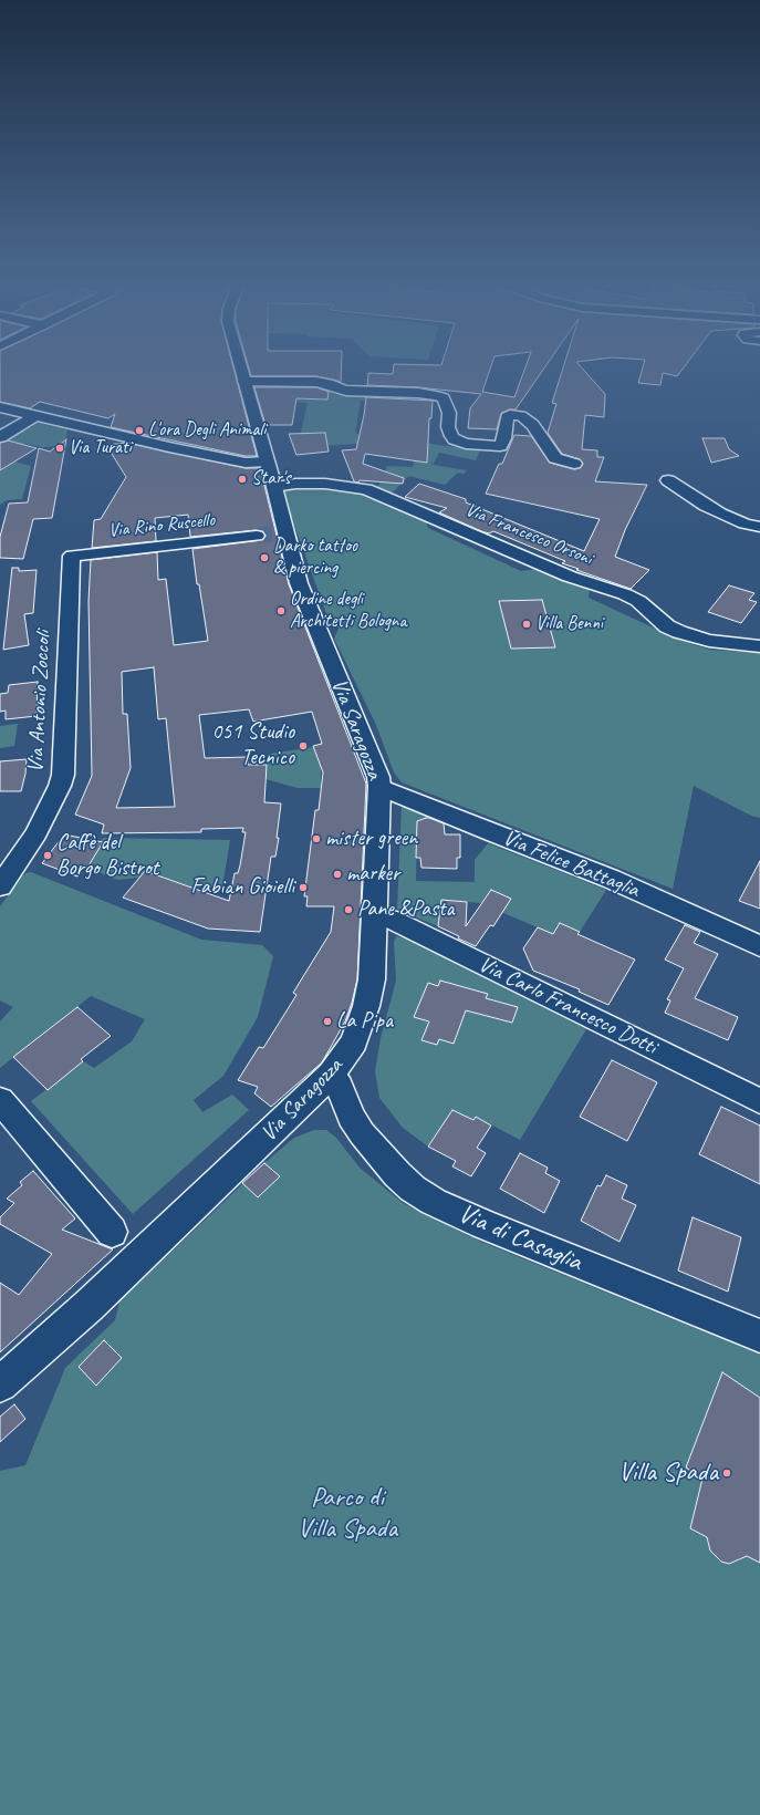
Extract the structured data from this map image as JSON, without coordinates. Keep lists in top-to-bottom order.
{
  "streets": {
    "street": [
      "Via Rino Ruscello",
      "Via Francesco Orsoni",
      "Via Antonio Zoccoli",
      "Via Saragozza",
      "Via Felice Battaglia",
      "Via Carlo Francesco Dotti",
      "Via di Casaglia"
    ]
  },
  "crossings": [
    ["Via Rino Ruscello", "Via Antonio Zoccoli"],
    ["Via Francesco Orsoni", "Via Saragozza"],
    ["Via Saragozza", "Via Felice Battaglia"],
    ["Via Saragozza", "Via Carlo Francesco Dotti"],
    ["Via Saragozza", "Via di Casaglia"]
  ],
  "parks": ["Parco di Villa Spada"],
  "places": [
    "L'ora Degli Animali",
    "Via Turati",
    "Star's",
    "Darko tattoo & piercing",
    "Ordine degli Architetti Bologna",
    "Villa Benni",
    "051 Studio Tecnico",
    "mister green",
    "Caffè del Borgo Bistrot",
    "marker",
    "Fabian Gioielli",
    "Pane &Pasta",
    "La Pipa",
    "Villa Spada"
  ]
}
